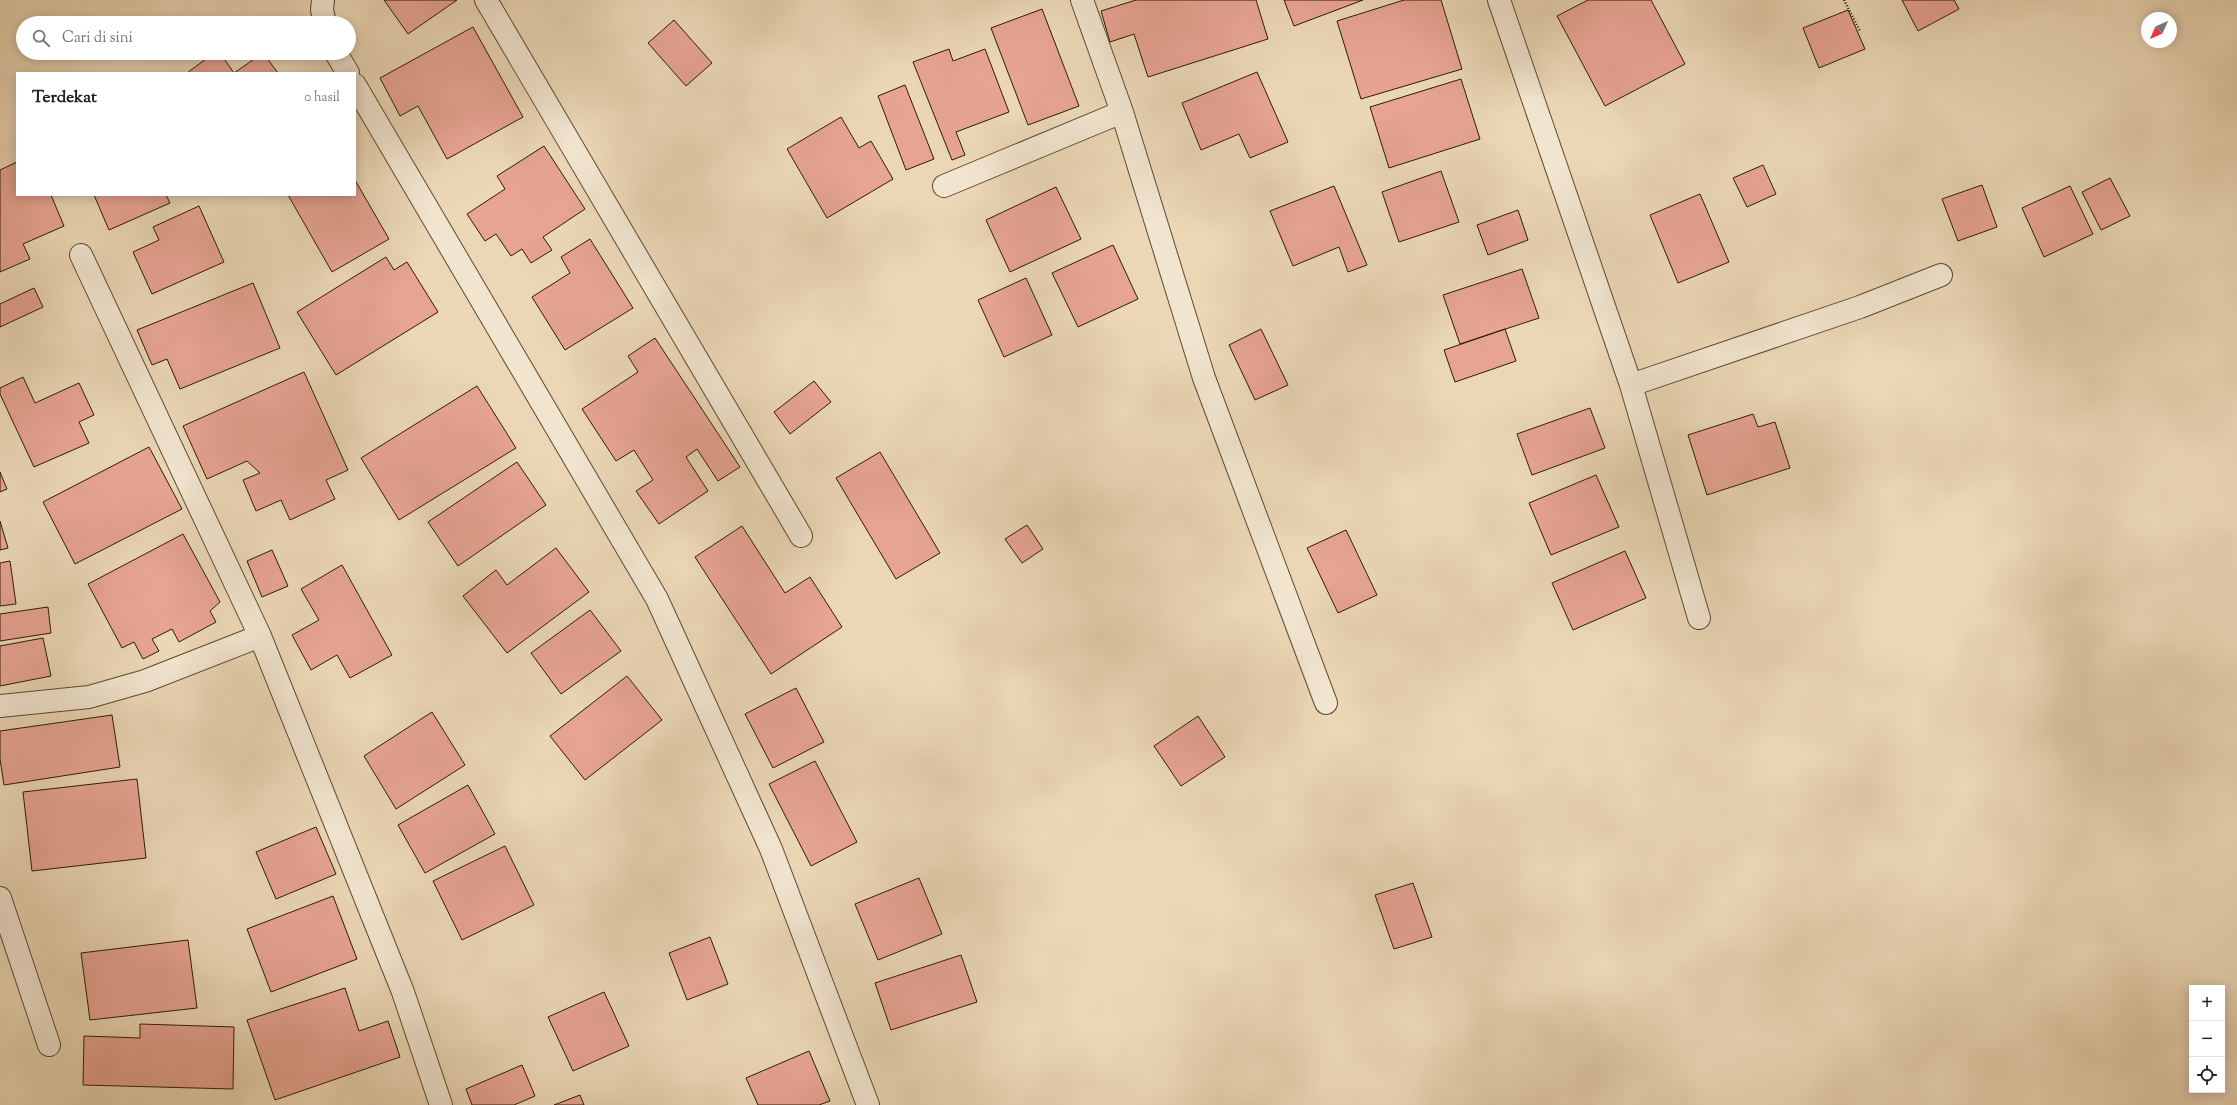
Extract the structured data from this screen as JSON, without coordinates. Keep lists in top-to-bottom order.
{
  "north": "bottom left",
  "page": {
    "search": "Cari di sini",
    "heading": ["Terdekat", "0 hasil"],
    "map_buttons": ["+", "−"]
  }
}
